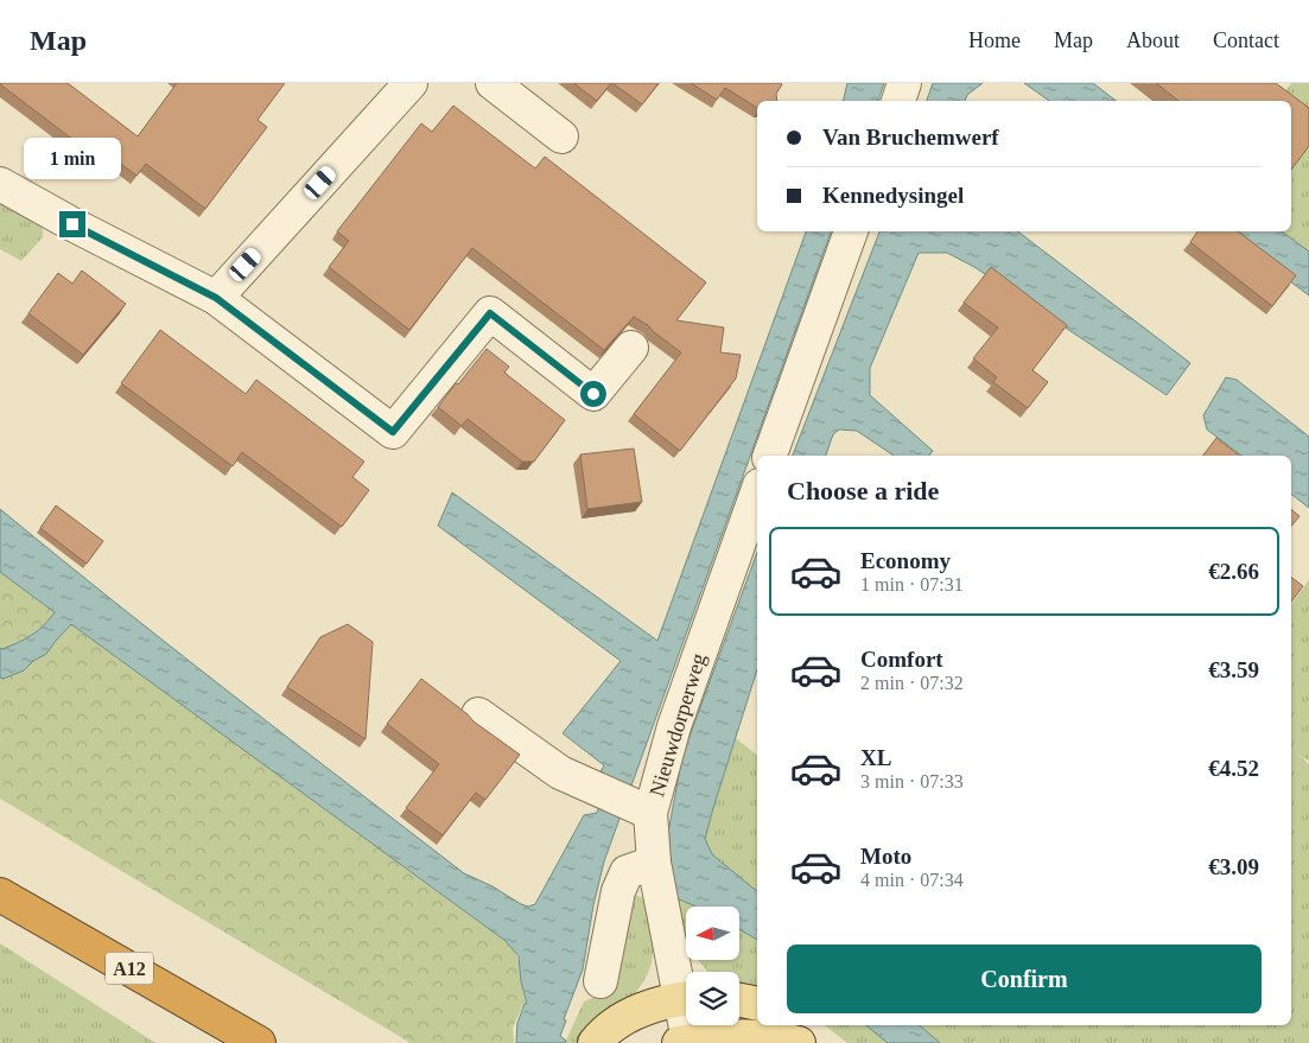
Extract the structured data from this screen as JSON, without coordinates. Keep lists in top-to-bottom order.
{
  "streets": {
    "highway": ["A12"],
    "street": ["Nieuwdorperweg"]
  },
  "north": "left",
  "page": {
    "header": "Map",
    "nav": [
      "Home",
      "Map",
      "About",
      "Contact"
    ],
    "banner": ["Van Bruchemwerf", "Kennedysingel"],
    "bubble": "1 min",
    "heading": "Choose a ride",
    "list": [
      {
        "name": "Economy",
        "note": "1 min · 07:31",
        "value": "€2.66"
      },
      {
        "name": "Comfort",
        "note": "2 min · 07:32",
        "value": "€3.59"
      },
      {
        "name": "XL",
        "note": "3 min · 07:33",
        "value": "€4.52"
      },
      {
        "name": "Moto",
        "note": "4 min · 07:34",
        "value": "€3.09"
      }
    ],
    "buttons": "Confirm"
  }
}
